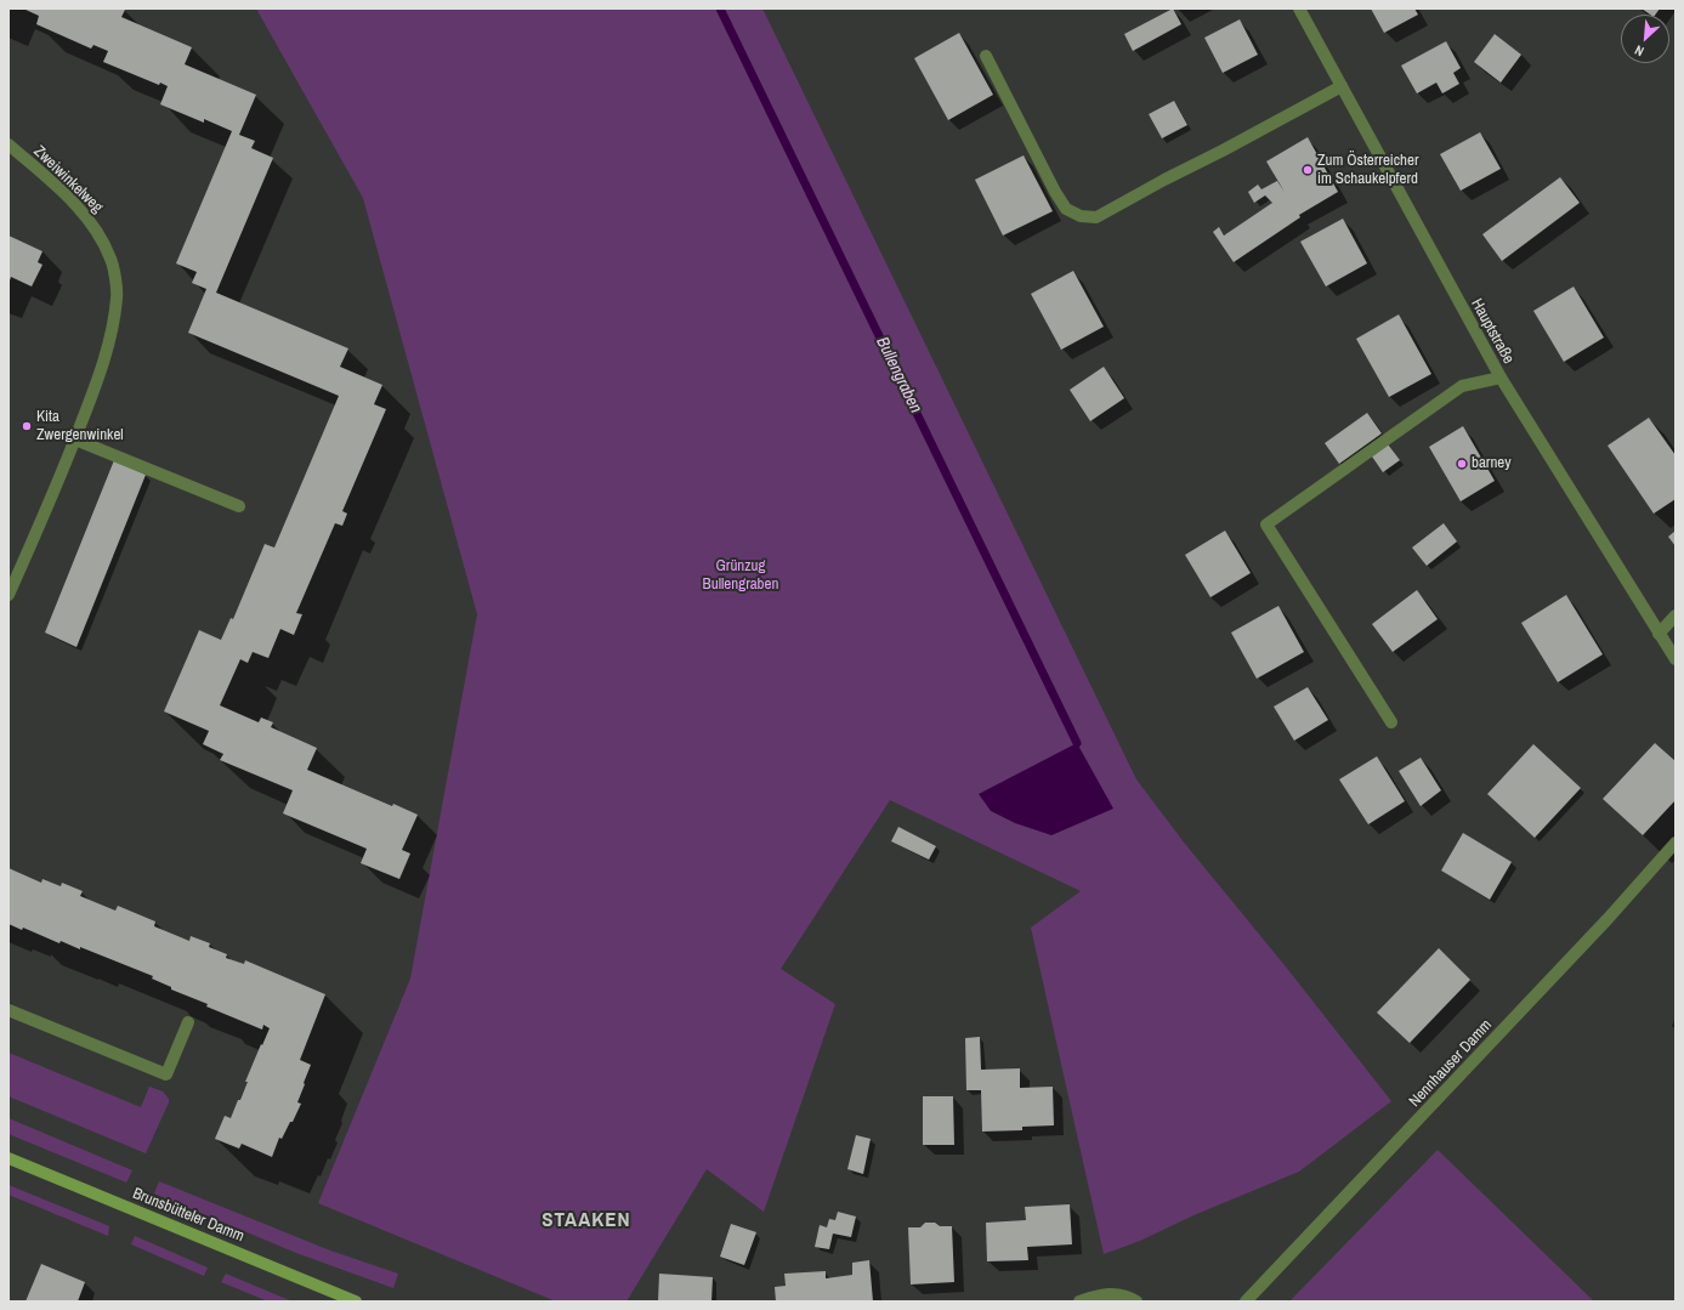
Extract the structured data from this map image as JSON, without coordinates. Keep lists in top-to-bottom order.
{
  "streets": {
    "main road": ["Brunsbütteler Damm"],
    "street": ["Zweiwinkelweg", "Hauptstraße", "Nennhauser Damm"]
  },
  "districts": ["STAAKEN"],
  "water": ["Bullengraben"],
  "parks": ["Grünzug Bullengraben"],
  "places": ["Zum Österreicher im Schaukelpferd", "Kita Zwergenwinkel", "barney"],
  "north": "bottom left"
}
